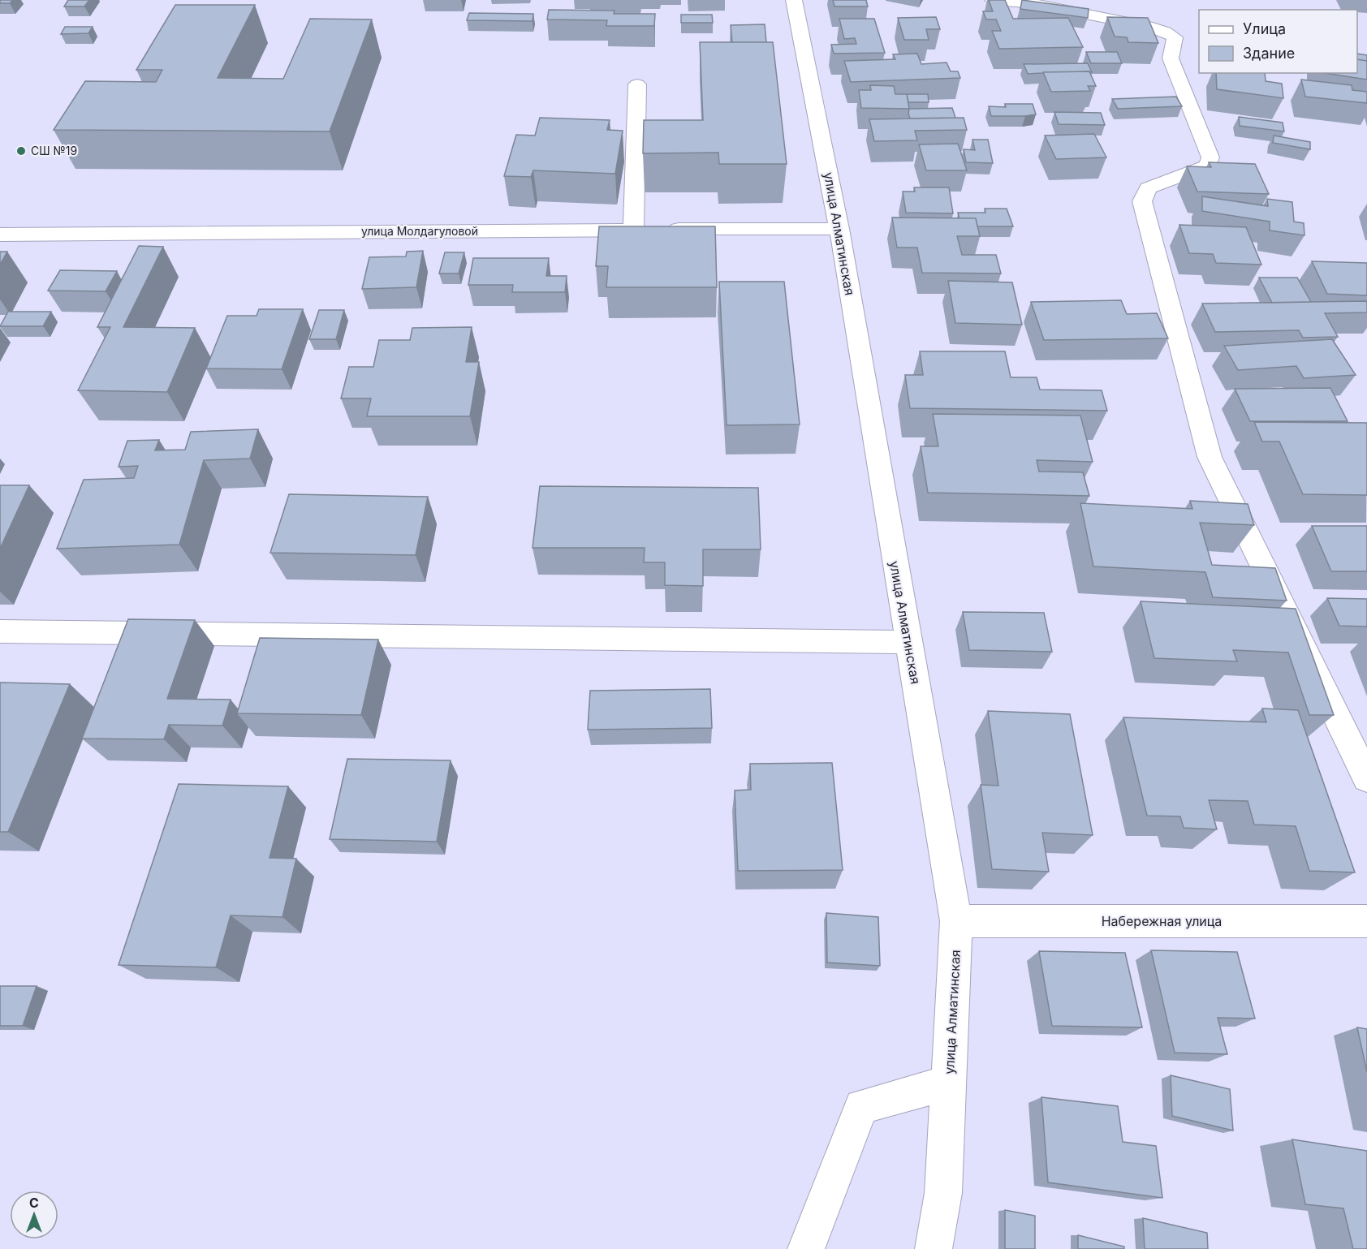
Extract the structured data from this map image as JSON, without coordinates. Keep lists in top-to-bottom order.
{
  "streets": {
    "street": ["улица Молдагуловой", "улица Алматинская", "Набережная улица"]
  },
  "crossings": [
    ["улица Молдагуловой", "улица Алматинская"],
    ["улица Алматинская", "Набережная улица"]
  ],
  "places": ["СШ №19"],
  "legend": ["Улица", "Здание"],
  "north": "top"
}
